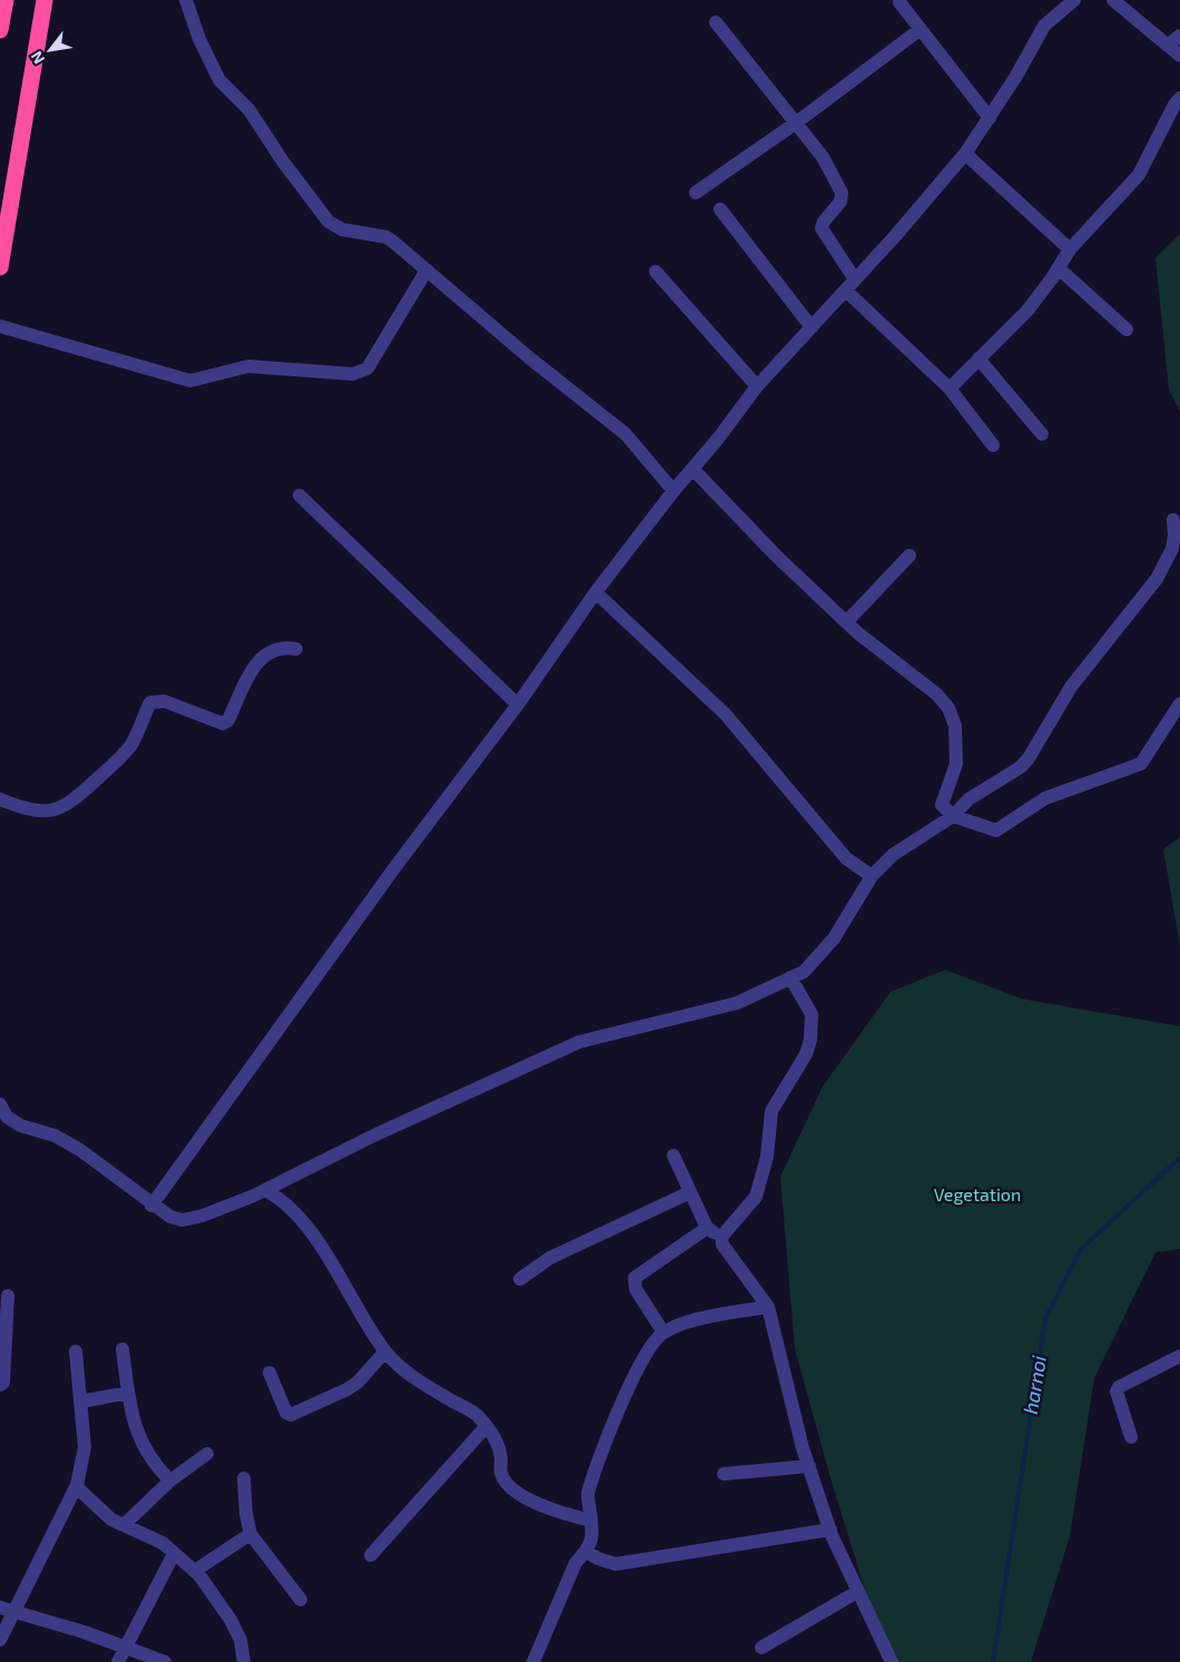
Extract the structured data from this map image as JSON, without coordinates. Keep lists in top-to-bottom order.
{
  "water": ["harnoi"],
  "parks": ["Vegetation"],
  "north": "bottom left"
}
